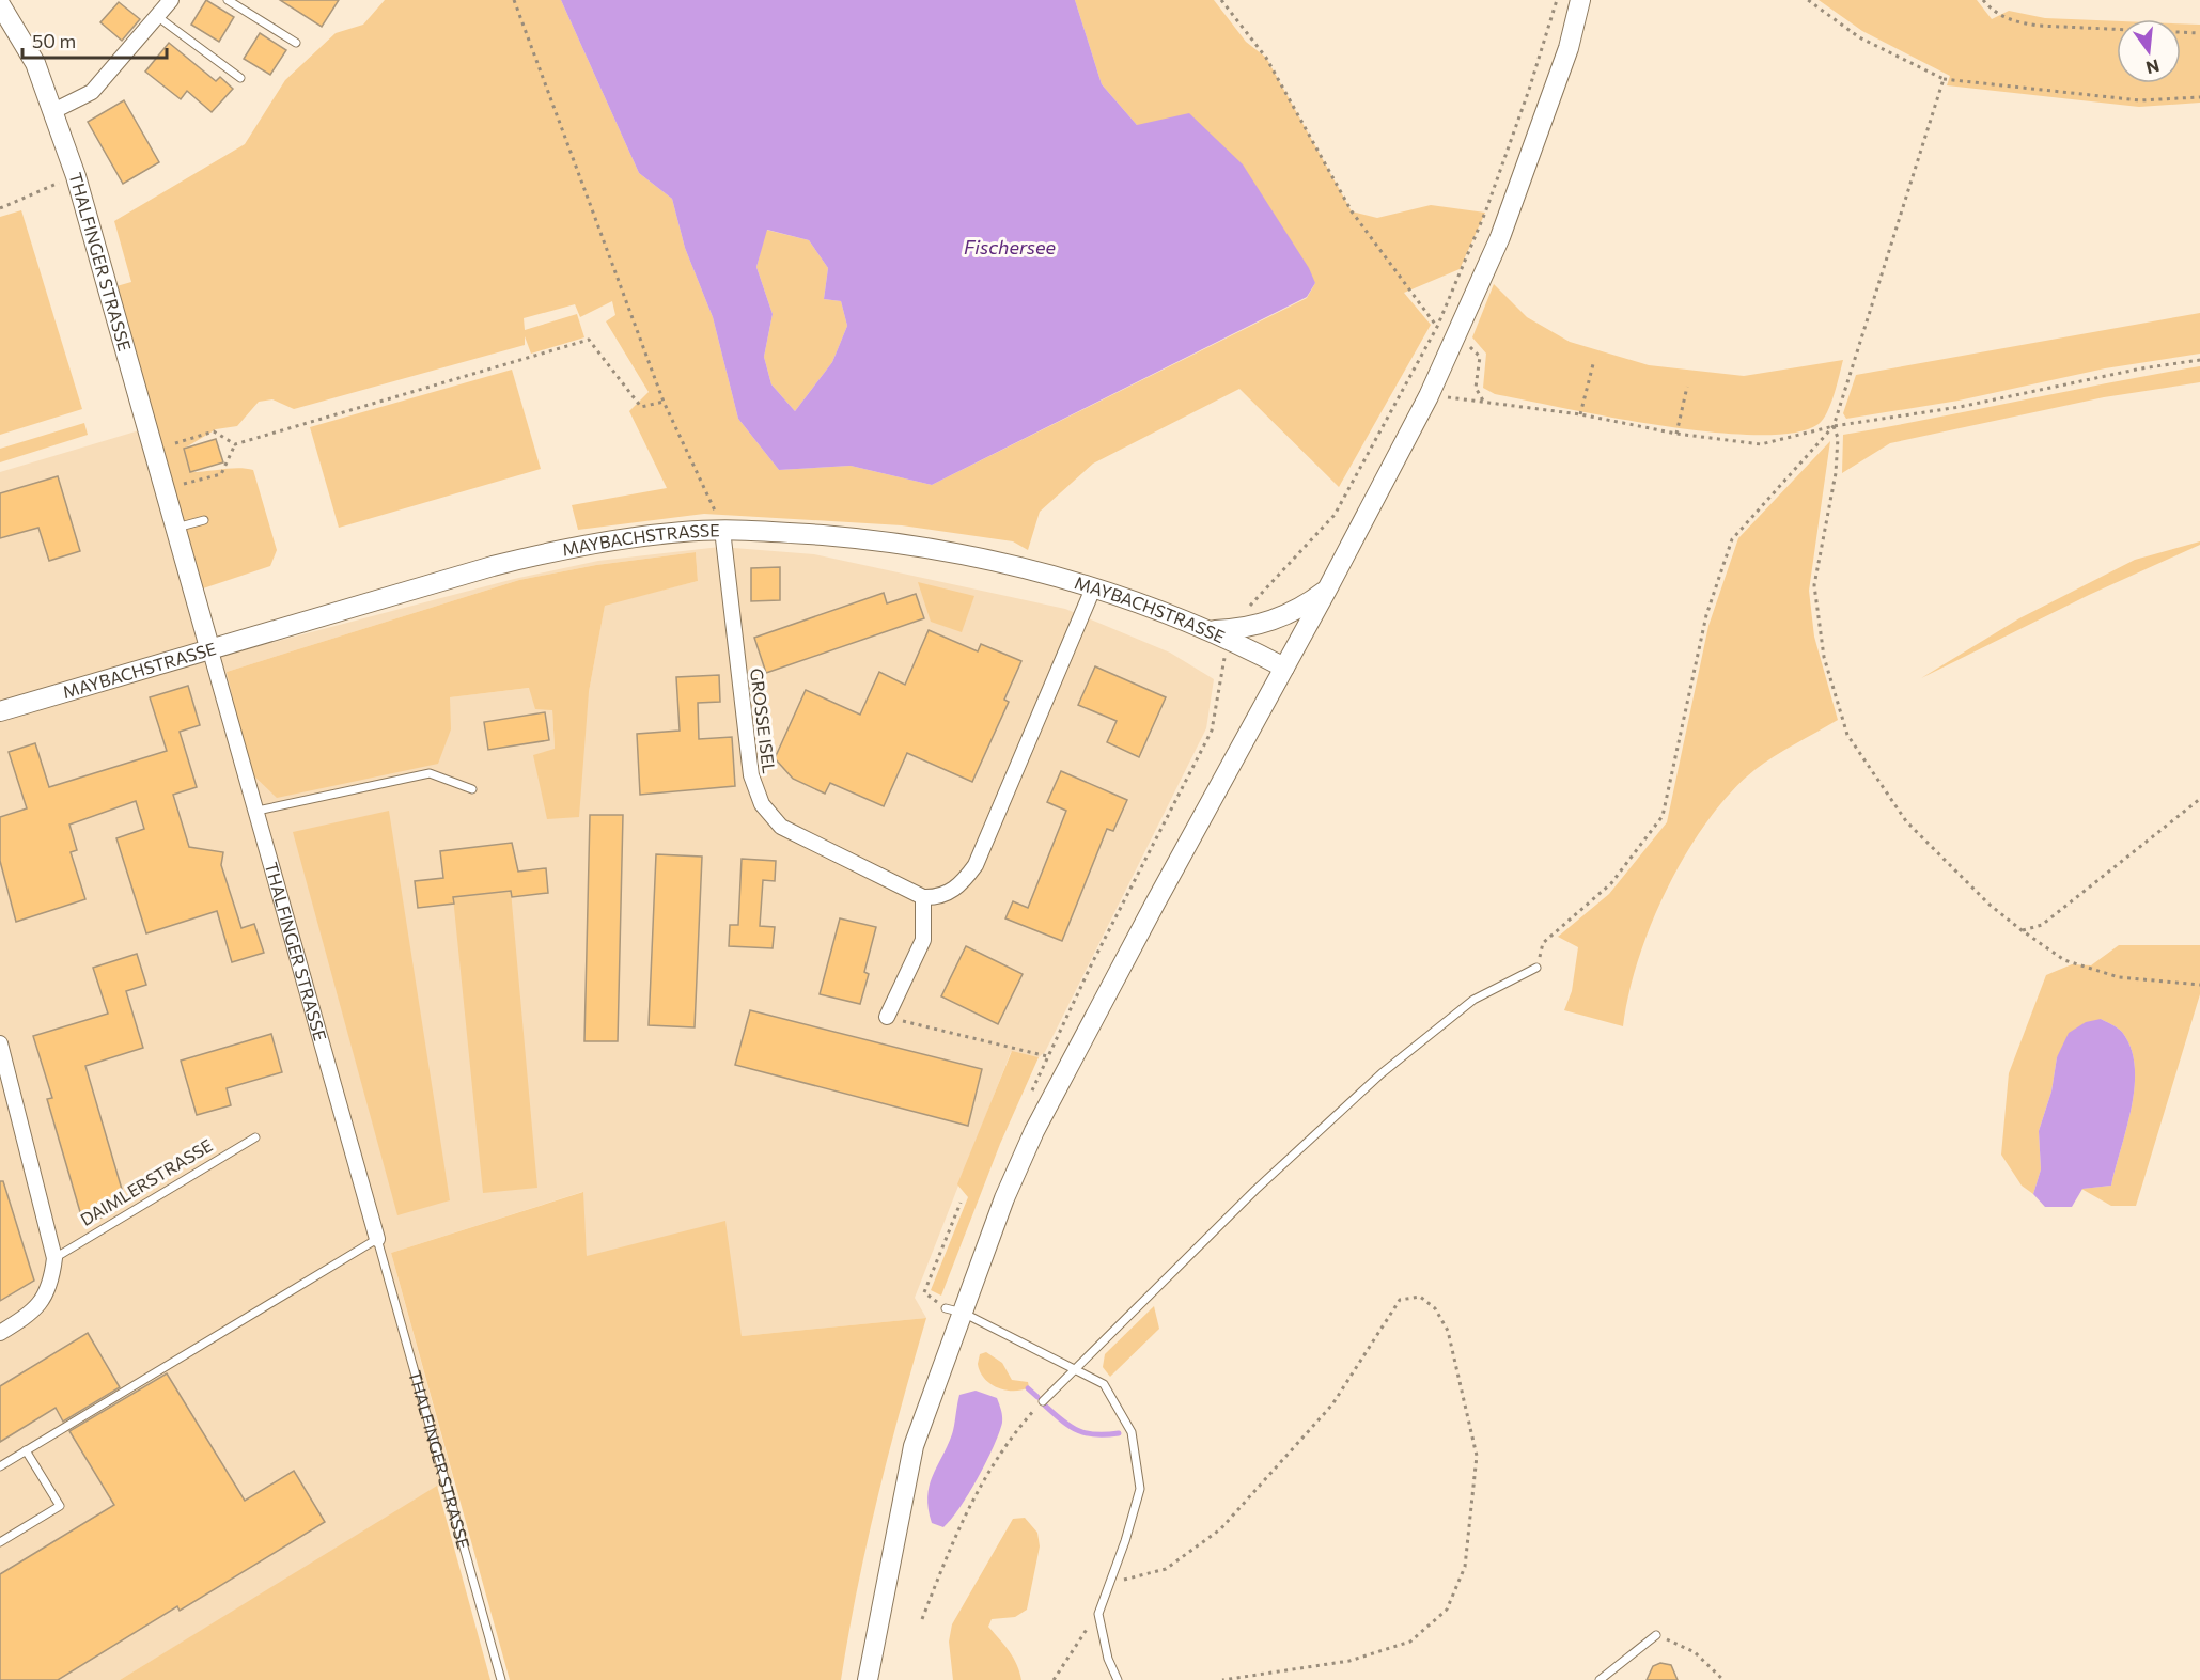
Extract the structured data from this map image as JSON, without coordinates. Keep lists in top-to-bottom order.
{
  "streets": {
    "street": ["THALFINGER STRASSE", "MAYBACHSTRASSE", "GROSSE ISEL"],
    "lane": ["DAIMLERSTRASSE"]
  },
  "crossings": [
    ["THALFINGER STRASSE", "MAYBACHSTRASSE"],
    ["MAYBACHSTRASSE", "GROSSE ISEL"]
  ],
  "water": ["Fischersee"],
  "scale_bar": "50 m",
  "north": "bottom"
}
